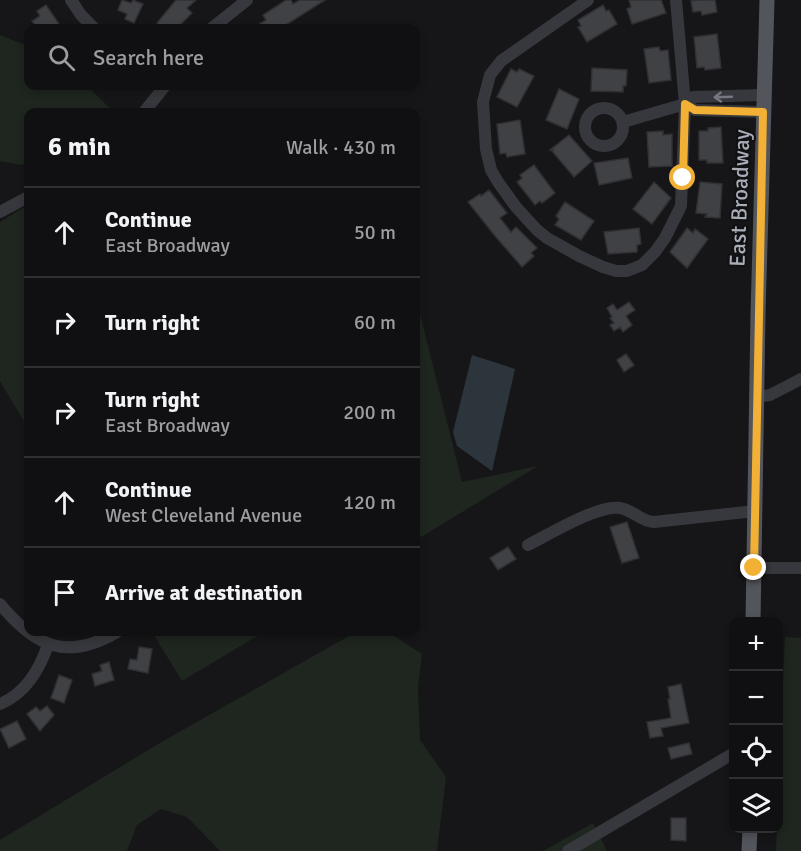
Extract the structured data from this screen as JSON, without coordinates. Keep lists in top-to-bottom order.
{
  "streets": {
    "main road": ["East Broadway"]
  },
  "page": {
    "search": "Search here",
    "heading": ["6 min", "Walk · 430 m"],
    "list": [
      ["Continue", "East Broadway", "50 m"],
      ["Turn right", "60 m"],
      ["Turn right", "East Broadway", "200 m"],
      ["Continue", "West Cleveland Avenue", "120 m"],
      "Arrive at destination"
    ],
    "map_buttons": ["+", "−"]
  }
}
